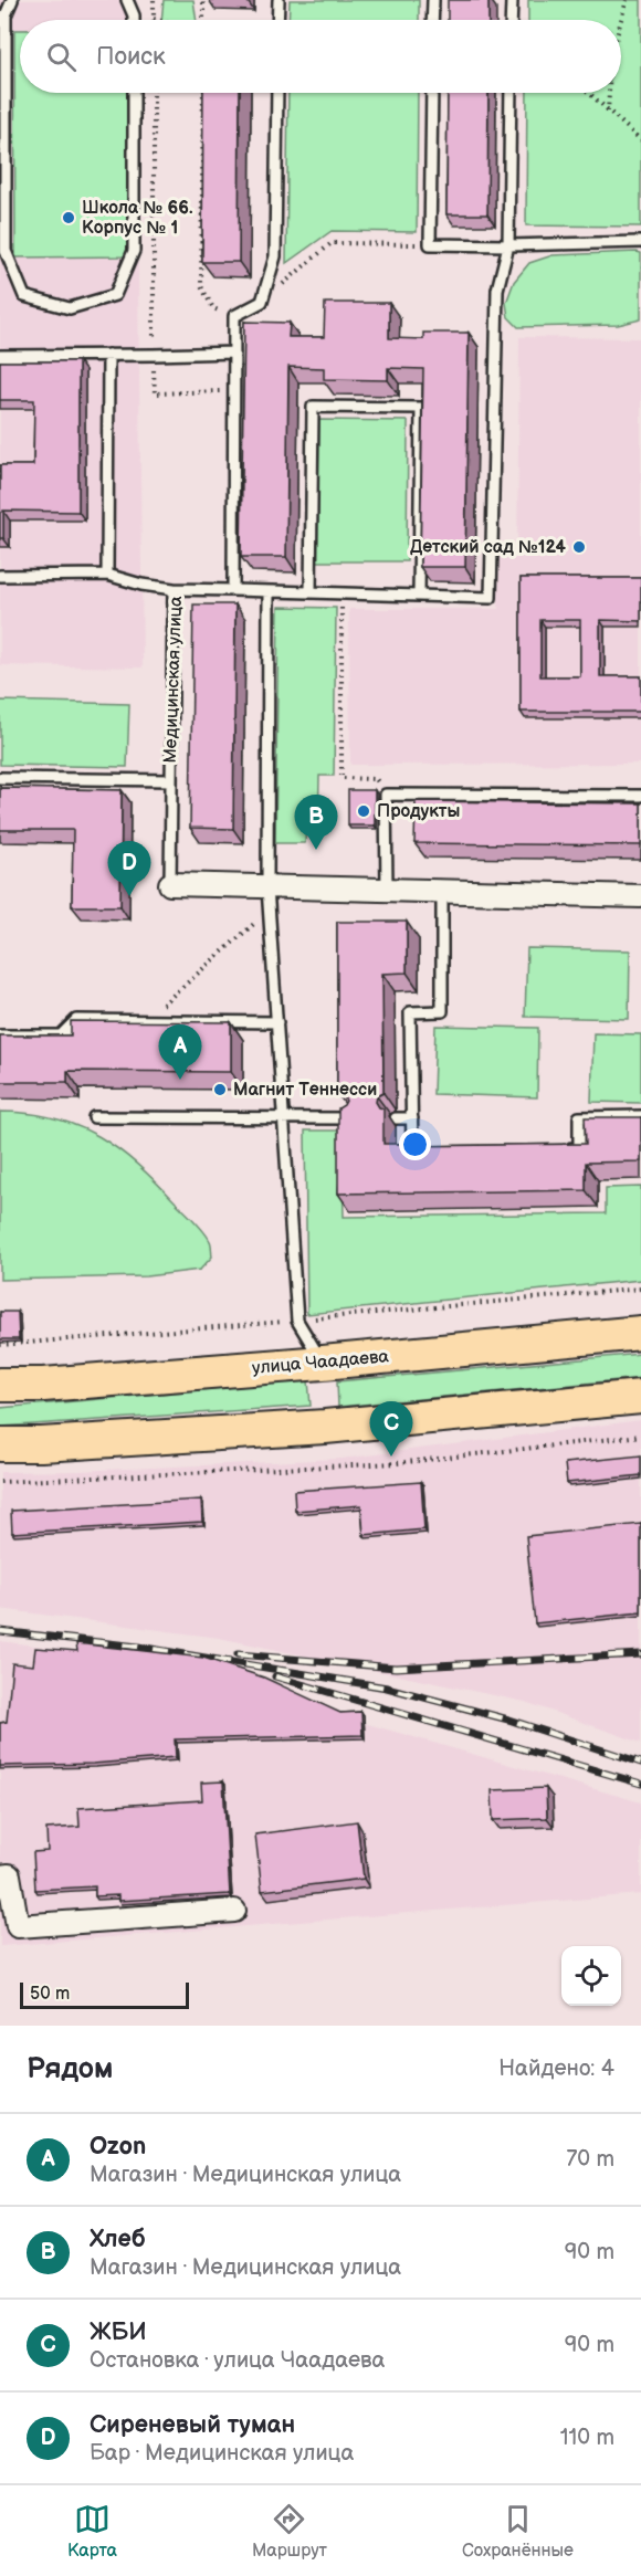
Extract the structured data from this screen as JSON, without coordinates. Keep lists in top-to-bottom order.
{
  "streets": {
    "main road": ["улица Чаадаева"],
    "street": ["Медицинская улица"]
  },
  "places": [
    "Школа № 66. Корпус № 1",
    "Детский сад №124",
    "Продукты",
    "Магнит Теннесси"
  ],
  "scale_bar": "50 m",
  "page": {
    "search": "Поиск",
    "pins": [
      "B",
      "D",
      "A",
      "C"
    ],
    "scale": "50 m",
    "heading": ["Рядом", "Найдено: 4"],
    "list": [
      {
        "mark": "A",
        "name": "Ozon",
        "note": "Магазин · Медицинская улица",
        "value": "70 m"
      },
      {
        "mark": "B",
        "name": "Хлеб",
        "note": "Магазин · Медицинская улица",
        "value": "90 m"
      },
      {
        "mark": "C",
        "name": "ЖБИ",
        "note": "Остановка · улица Чаадаева",
        "value": "90 m"
      },
      {
        "mark": "D",
        "name": "Сиреневый туман",
        "note": "Бар · Медицинская улица",
        "value": "110 m"
      }
    ],
    "nav": ["Карта", "Маршрут", "Сохранённые"]
  }
}
